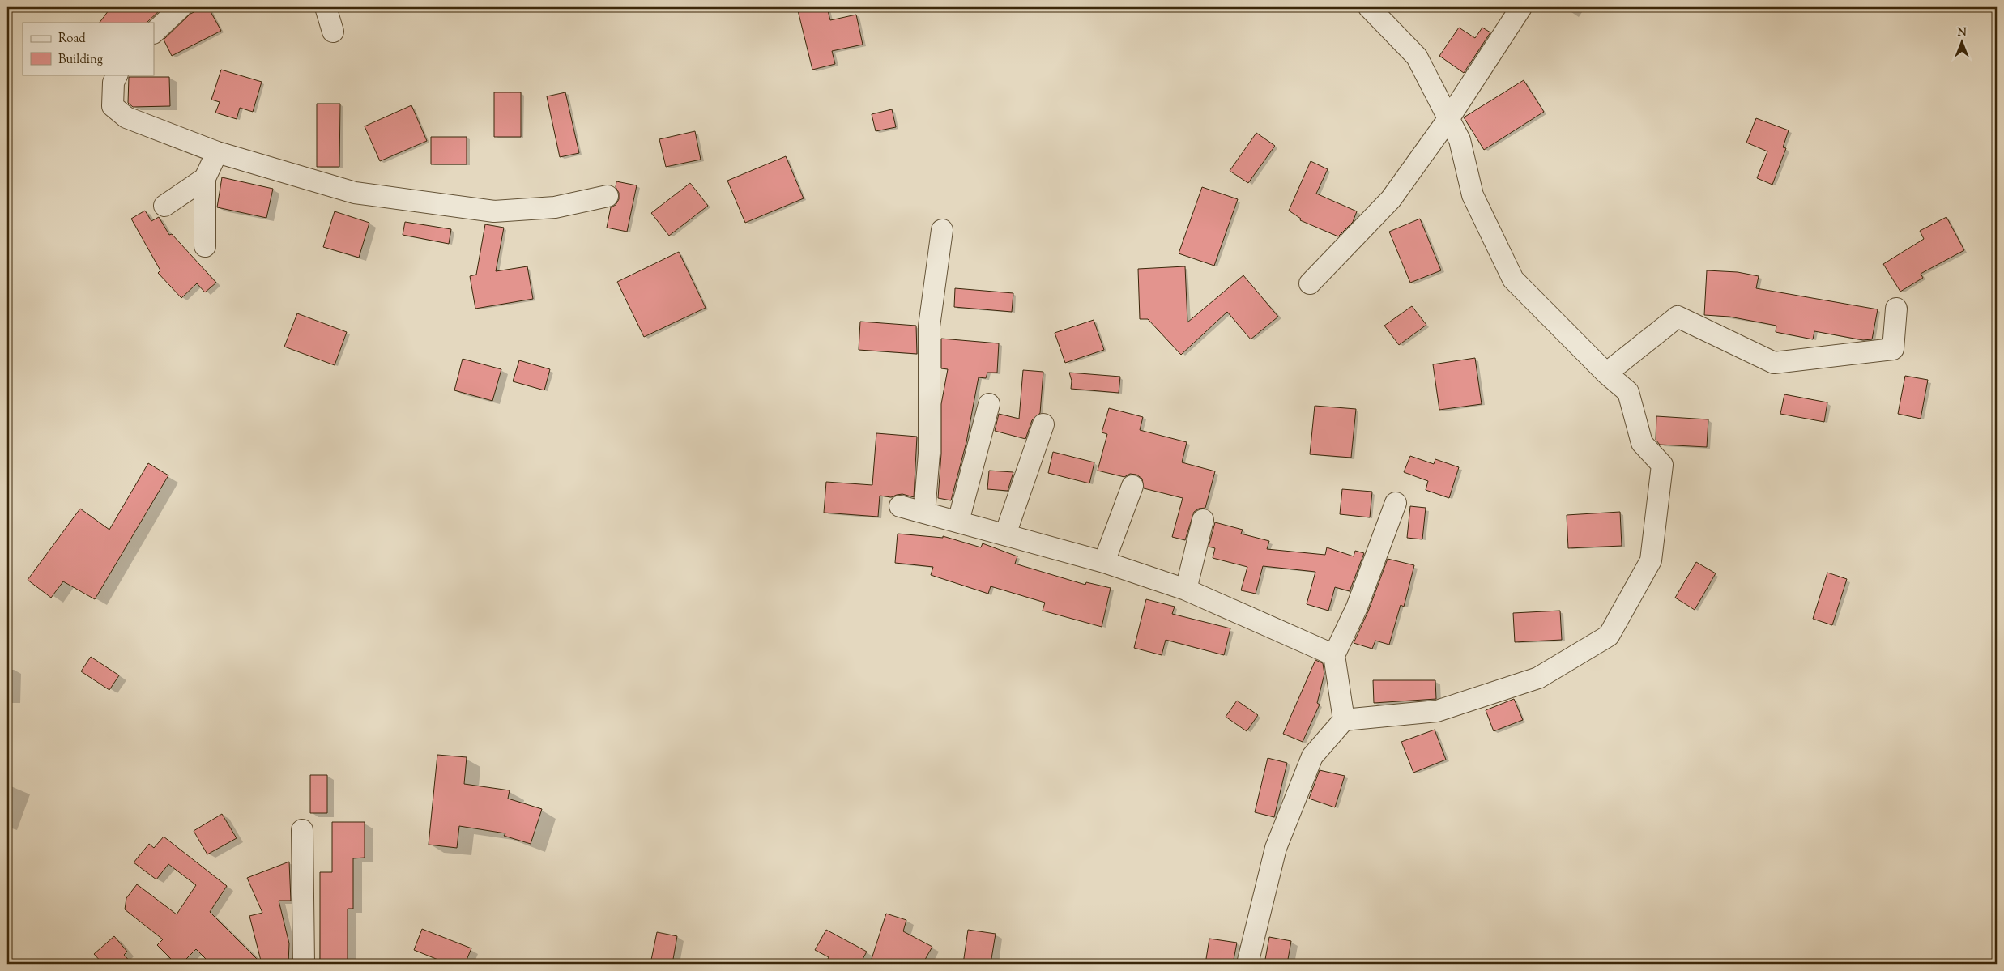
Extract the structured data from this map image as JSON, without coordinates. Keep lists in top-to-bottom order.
{
  "legend": ["Road", "Building"],
  "north": "top"
}
